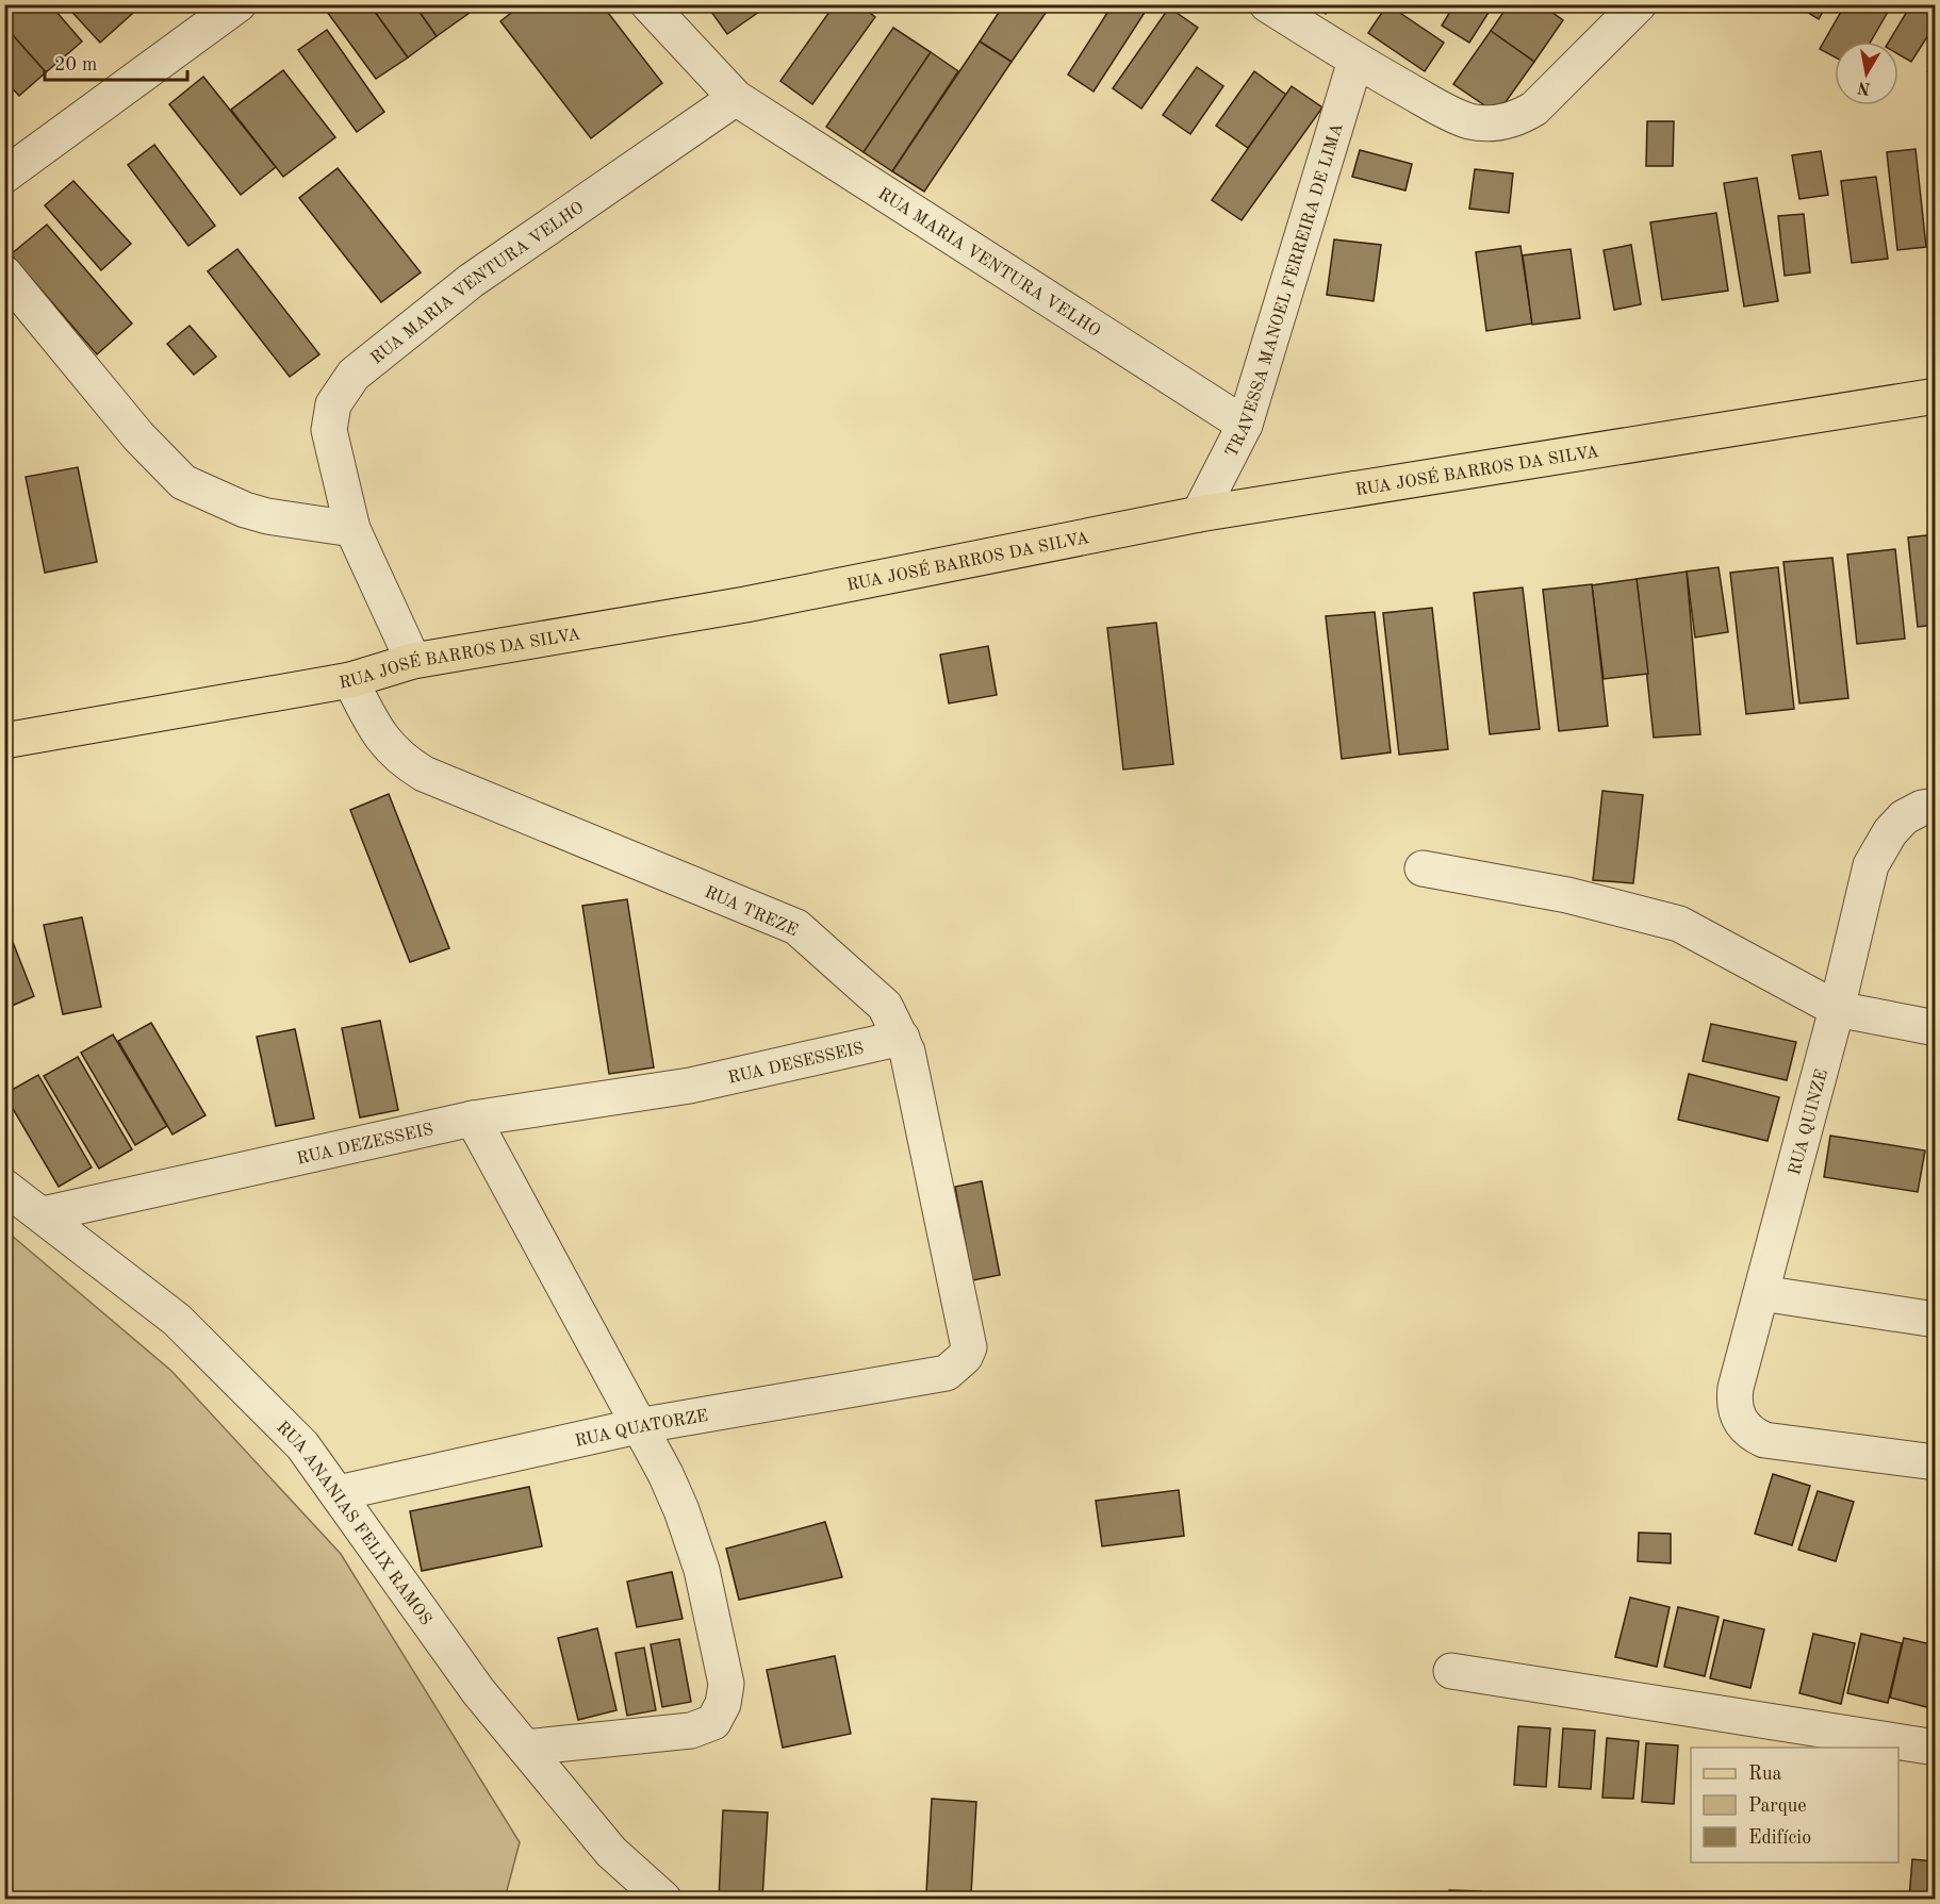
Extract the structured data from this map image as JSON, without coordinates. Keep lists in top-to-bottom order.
{
  "streets": {
    "main road": ["RUA JOSÉ BARROS DA SILVA"],
    "street": [
      "RUA MARIA VENTURA VELHO",
      "TRAVESSA MANOEL FERREIRA DE LIMA",
      "RUA TREZE",
      "RUA DESESSEIS",
      "RUA QUINZE",
      "RUA DEZESSEIS",
      "RUA QUATORZE",
      "RUA ANANIAS FELIX RAMOS"
    ]
  },
  "crossings": [
    ["RUA MARIA VENTURA VELHO", "TRAVESSA MANOEL FERREIRA DE LIMA"],
    ["RUA MARIA VENTURA VELHO", "RUA JOSÉ BARROS DA SILVA"],
    ["TRAVESSA MANOEL FERREIRA DE LIMA", "RUA JOSÉ BARROS DA SILVA"],
    ["RUA JOSÉ BARROS DA SILVA", "RUA TREZE"],
    ["RUA TREZE", "RUA DESESSEIS"],
    ["RUA TREZE", "RUA QUATORZE"],
    ["RUA DESESSEIS", "RUA DEZESSEIS"],
    ["RUA DEZESSEIS", "RUA ANANIAS FELIX RAMOS"],
    ["RUA QUATORZE", "RUA ANANIAS FELIX RAMOS"]
  ],
  "legend": ["Rua", "Parque", "Edifício"],
  "scale_bar": "20 m",
  "north": "bottom"
}
